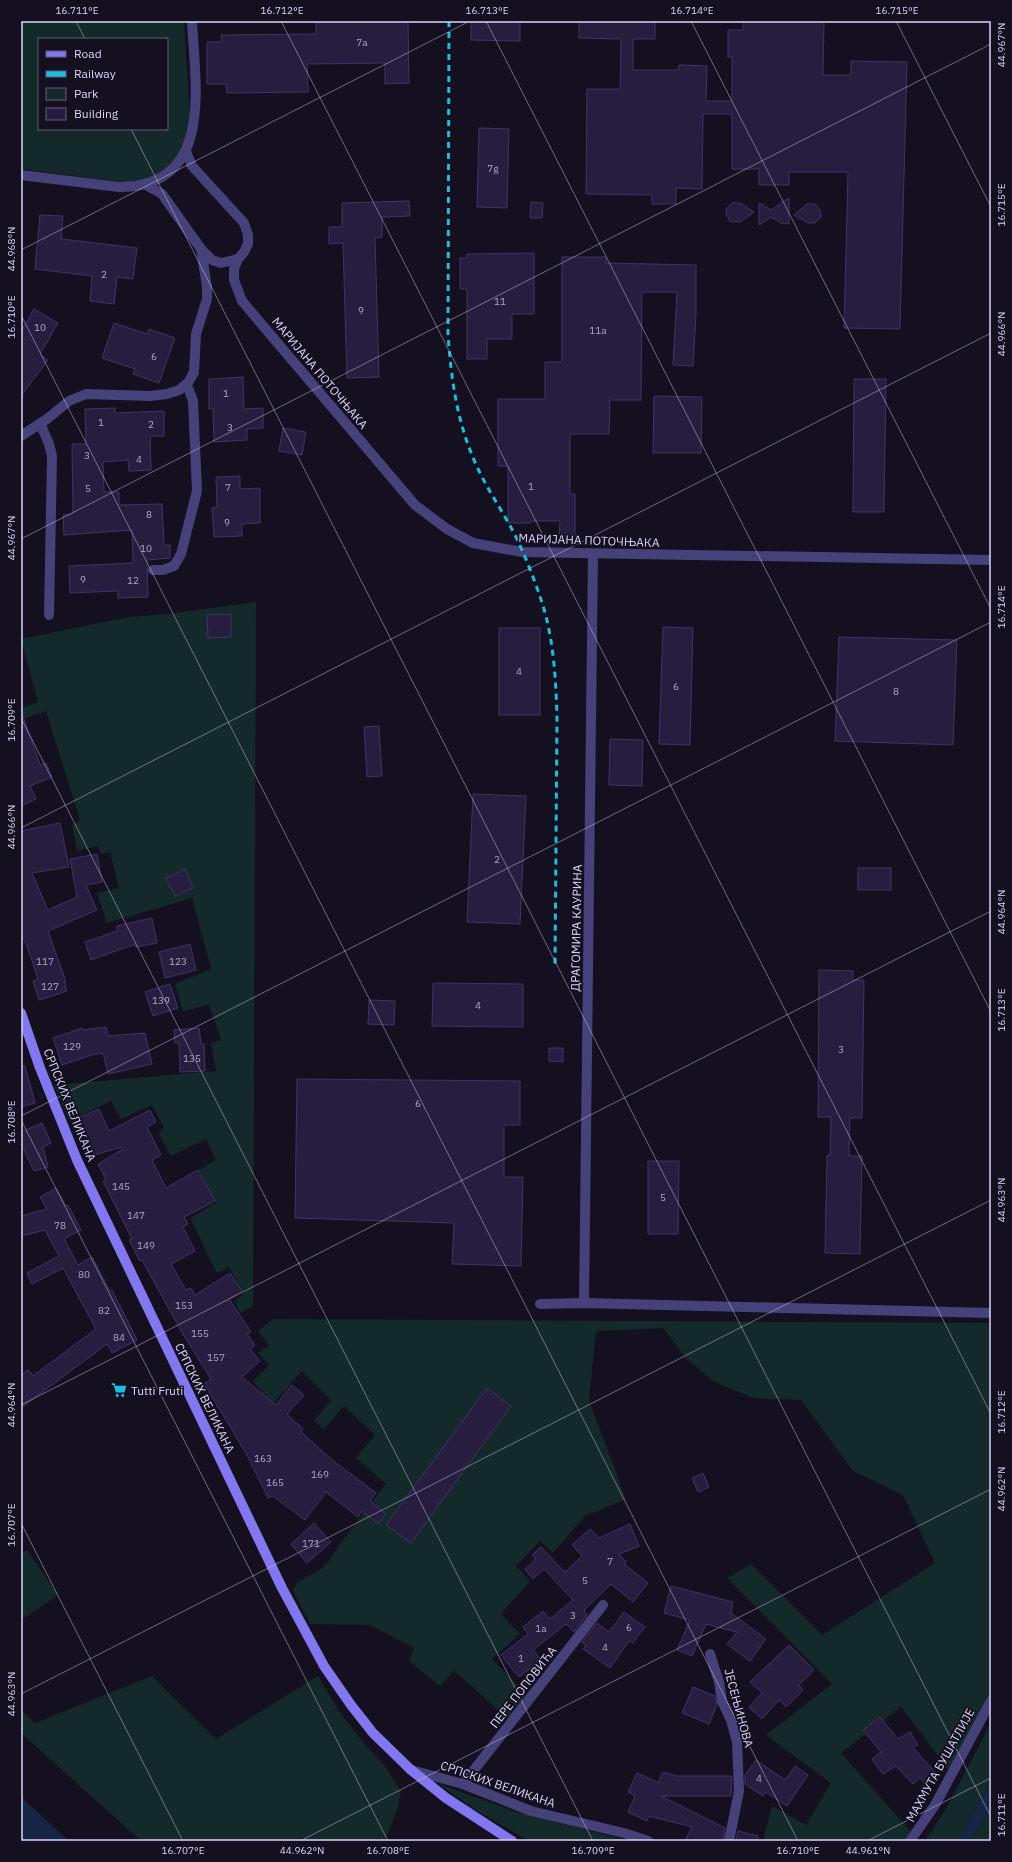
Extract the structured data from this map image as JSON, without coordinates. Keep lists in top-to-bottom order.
{
  "streets": {
    "main road": ["СРПСКИХ ВЕЛИКАНА"],
    "street": [
      "МАРИЈАНА ПОТОЧЊАКА",
      "ДРАГОМИРА КАУРИНА",
      "ПЕРЕ ПОПОВИЋА",
      "ЈЕСЕЊИНОВА",
      "МАХМУТА БУШАТЛИЈЕ"
    ]
  },
  "crossings": [
    ["МАРИЈАНА ПОТОЧЊАКА", "ДРАГОМИРА КАУРИНА"],
    ["СРПСКИХ ВЕЛИКАНА", "ПЕРЕ ПОПОВИЋА"]
  ],
  "places": {
    "supermarket": ["Tutti Fruti"]
  },
  "house_numbers": [
    "7a",
    "7g",
    "2",
    "11",
    "9",
    "10",
    "11a",
    "6",
    "1",
    "1",
    "2",
    "3",
    "3",
    "4",
    "1",
    "7",
    "5",
    "8",
    "9",
    "10",
    "9",
    "12",
    "4",
    "6",
    "8",
    "2",
    "117",
    "123",
    "127",
    "139",
    "4",
    "129",
    "3",
    "135",
    "6",
    "145",
    "5",
    "147",
    "78",
    "149",
    "80",
    "153",
    "82",
    "155",
    "84",
    "157",
    "163",
    "169",
    "165",
    "171",
    "7",
    "5",
    "3",
    "6",
    "1a",
    "4",
    "1",
    "4"
  ],
  "legend": [
    "Road",
    "Railway",
    "Park",
    "Building"
  ],
  "coordinates": [
    "16.711°E",
    "16.712°E",
    "16.713°E",
    "16.714°E",
    "16.715°E",
    "44.967°N",
    "44.968°N",
    "16.710°E",
    "44.966°N",
    "16.709°E",
    "44.964°N",
    "16.708°E",
    "44.963°N",
    "44.962°N",
    "16.707°E",
    "44.961°N"
  ]
}
